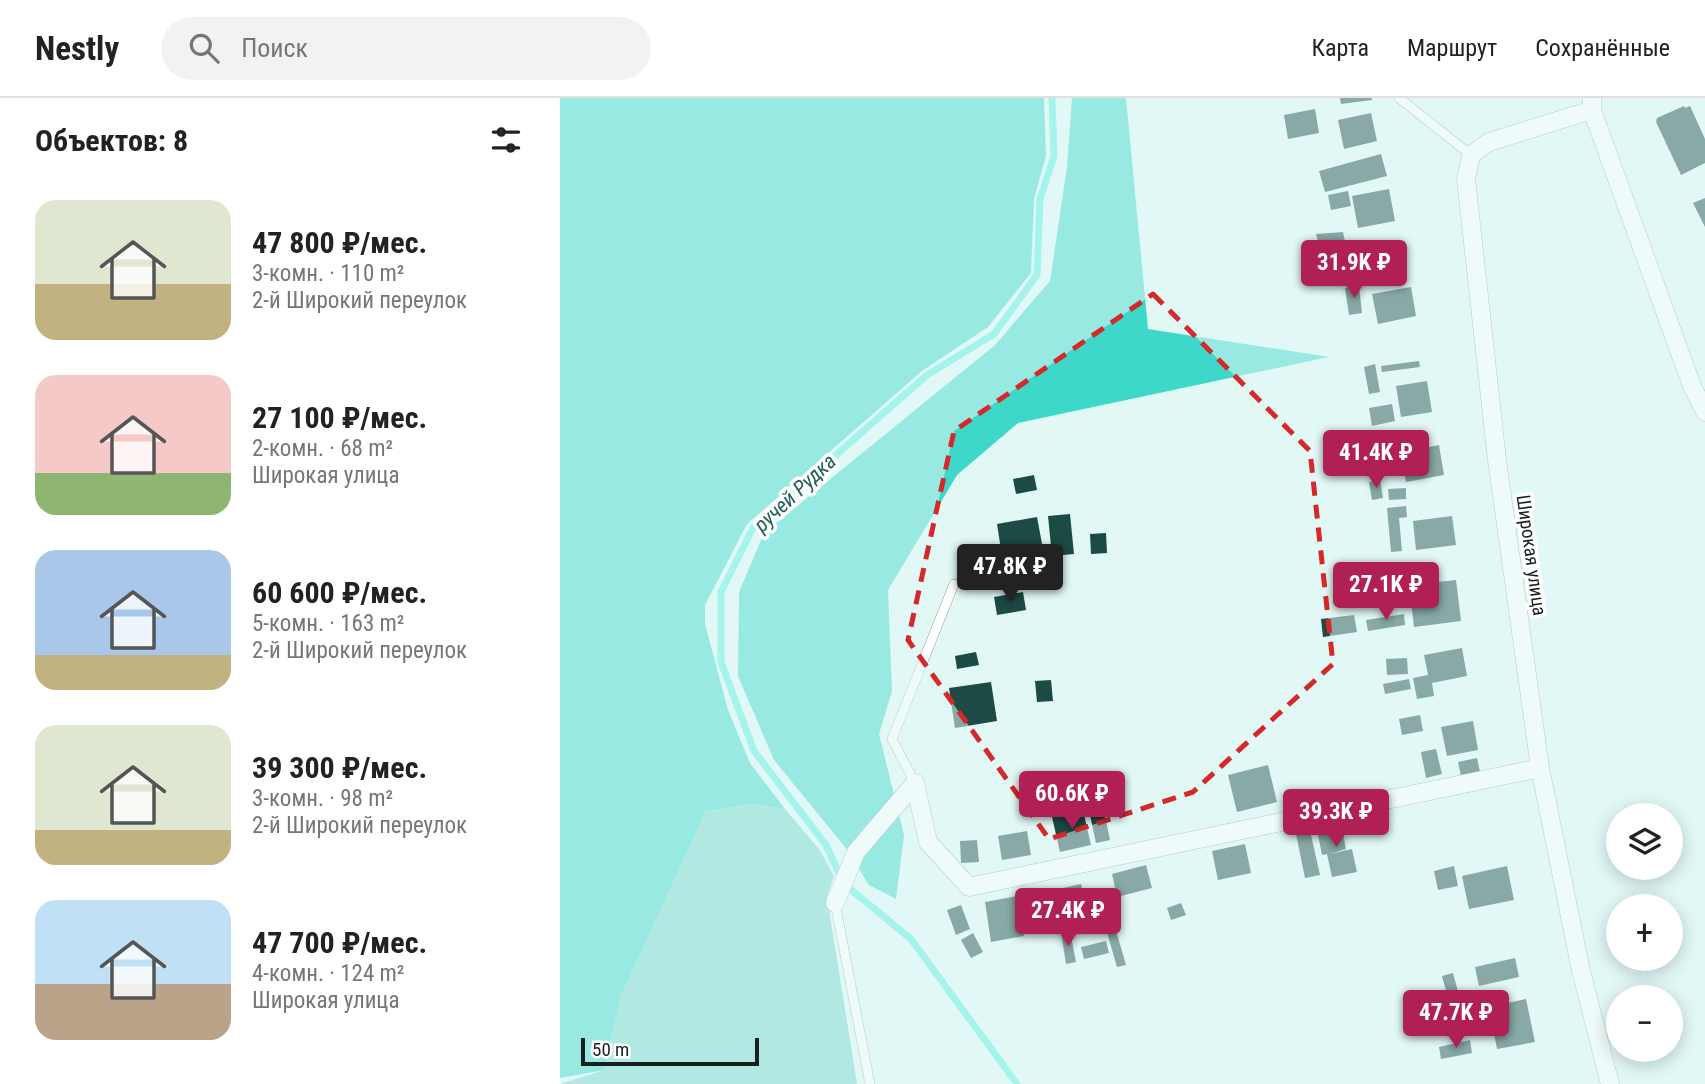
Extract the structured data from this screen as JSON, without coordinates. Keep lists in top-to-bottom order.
{
  "streets": {
    "street": ["Широкая улица"]
  },
  "water": ["ручей Рудка"],
  "scale_bar": "50 m",
  "page": {
    "header": "Nestly",
    "search": "Поиск",
    "nav": ["Карта", "Маршрут", "Сохранённые"],
    "heading": "Объектов: 8",
    "list": [
      {
        "name": "47 800 ₽/мес.",
        "note": "3-комн. · 110 m² · 2-й Широкий переулок"
      },
      {
        "name": "27 100 ₽/мес.",
        "note": "2-комн. · 68 m² · Широкая улица"
      },
      {
        "name": "60 600 ₽/мес.",
        "note": "5-комн. · 163 m² · 2-й Широкий переулок"
      },
      {
        "name": "39 300 ₽/мес.",
        "note": "3-комн. · 98 m² · 2-й Широкий переулок"
      },
      {
        "name": "47 700 ₽/мес.",
        "note": "4-комн. · 124 m² · Широкая улица"
      }
    ],
    "price": [
      "31.9K ₽",
      "41.4K ₽",
      "47.8K ₽",
      "27.1K ₽",
      "60.6K ₽",
      "39.3K ₽",
      "27.4K ₽",
      "47.7K ₽"
    ],
    "map_buttons": ["+", "−"],
    "scale": "50 m"
  }
}
